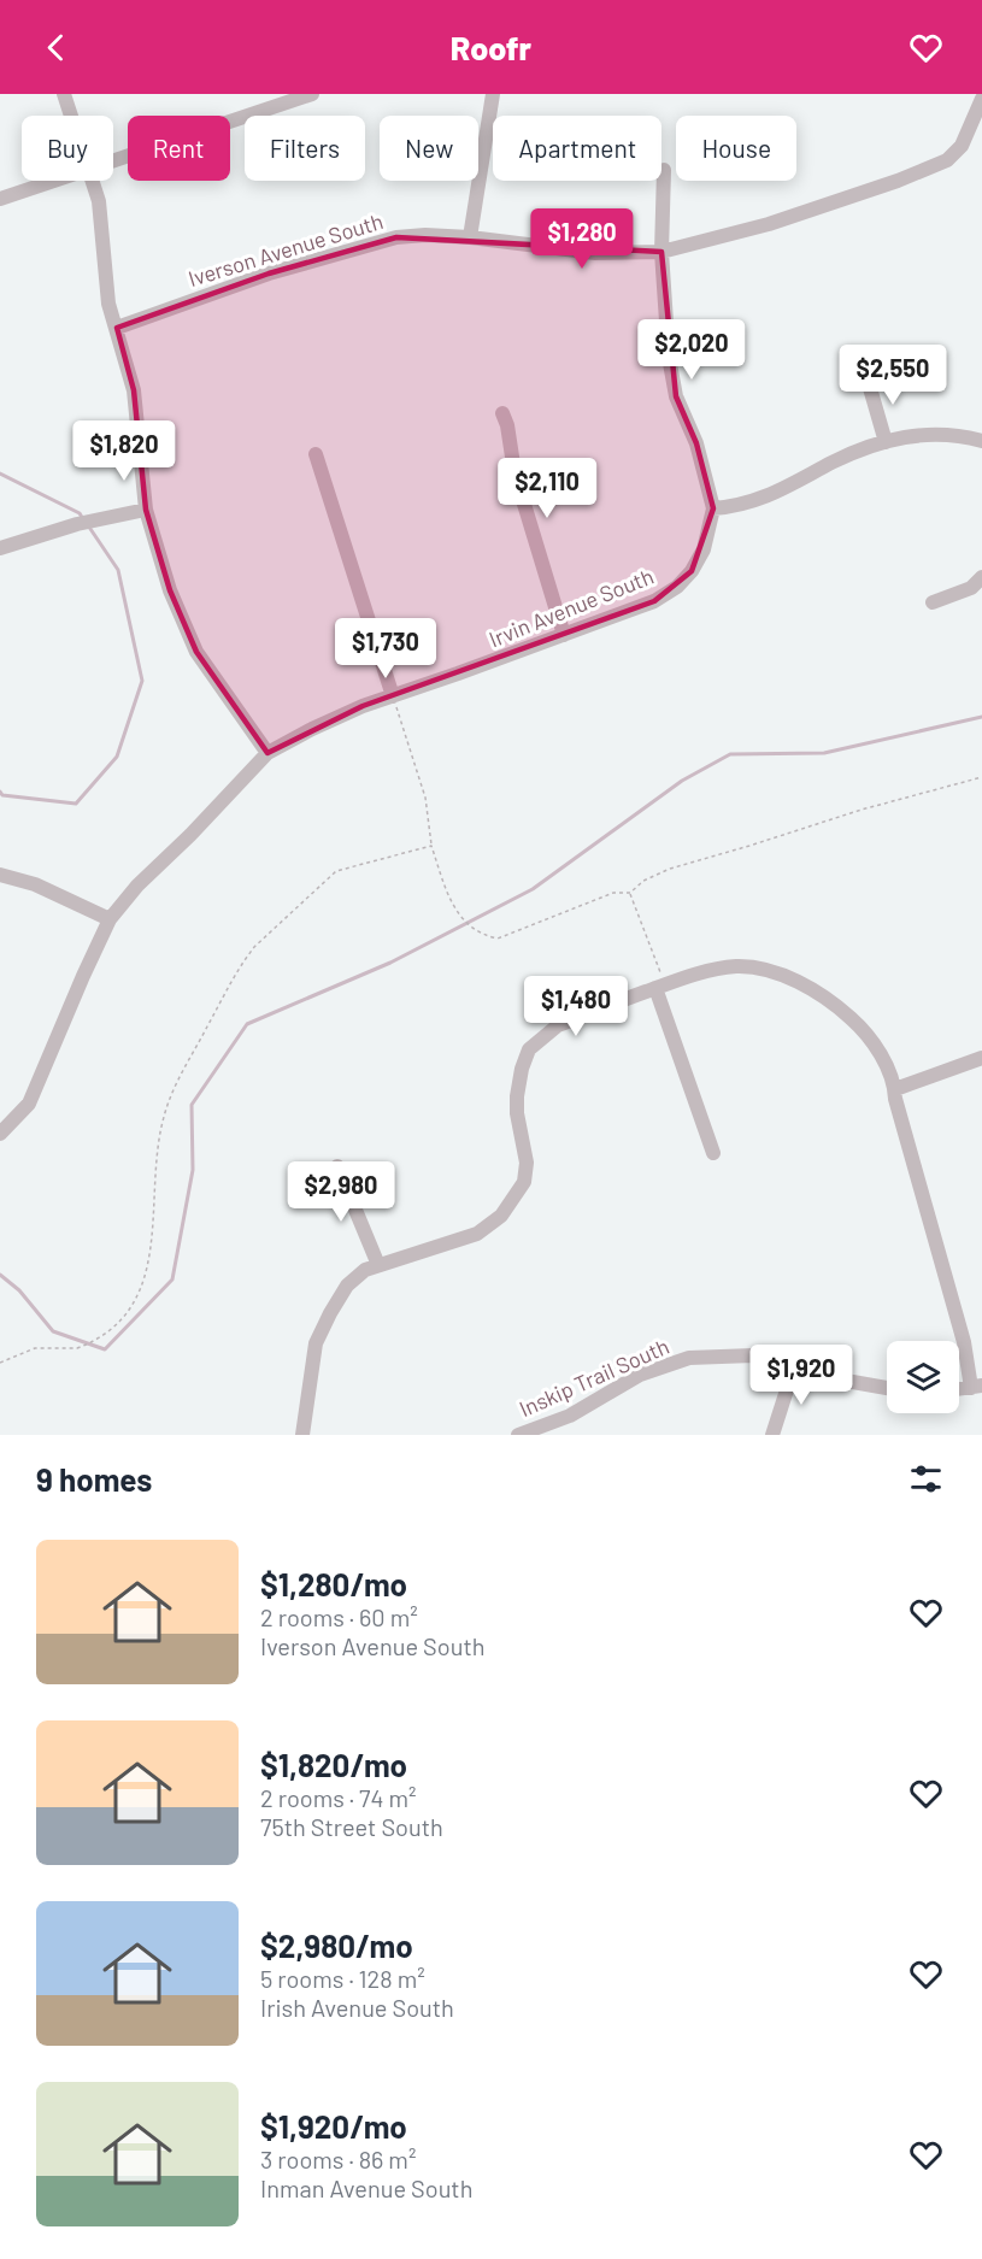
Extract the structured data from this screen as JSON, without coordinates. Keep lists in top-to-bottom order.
{
  "streets": {
    "street": ["Iverson Avenue South", "Irvin Avenue South", "Inskip Trail South"]
  },
  "page": {
    "header": "Roofr",
    "chip": [
      "Buy",
      "Rent",
      "Filters",
      "New",
      "Apartment",
      "House"
    ],
    "price": [
      "$1,280",
      "$2,020",
      "$2,550",
      "$1,820",
      "$2,110",
      "$1,730",
      "$1,480",
      "$2,980",
      "$1,920"
    ],
    "heading": "9 homes",
    "list": [
      {
        "name": "$1,280/mo",
        "note": "2 rooms · 60 m² · Iverson Avenue South"
      },
      {
        "name": "$1,820/mo",
        "note": "2 rooms · 74 m² · 75th Street South"
      },
      {
        "name": "$2,980/mo",
        "note": "5 rooms · 128 m² · Irish Avenue South"
      },
      {
        "name": "$1,920/mo",
        "note": "3 rooms · 86 m² · Inman Avenue South"
      }
    ]
  }
}
